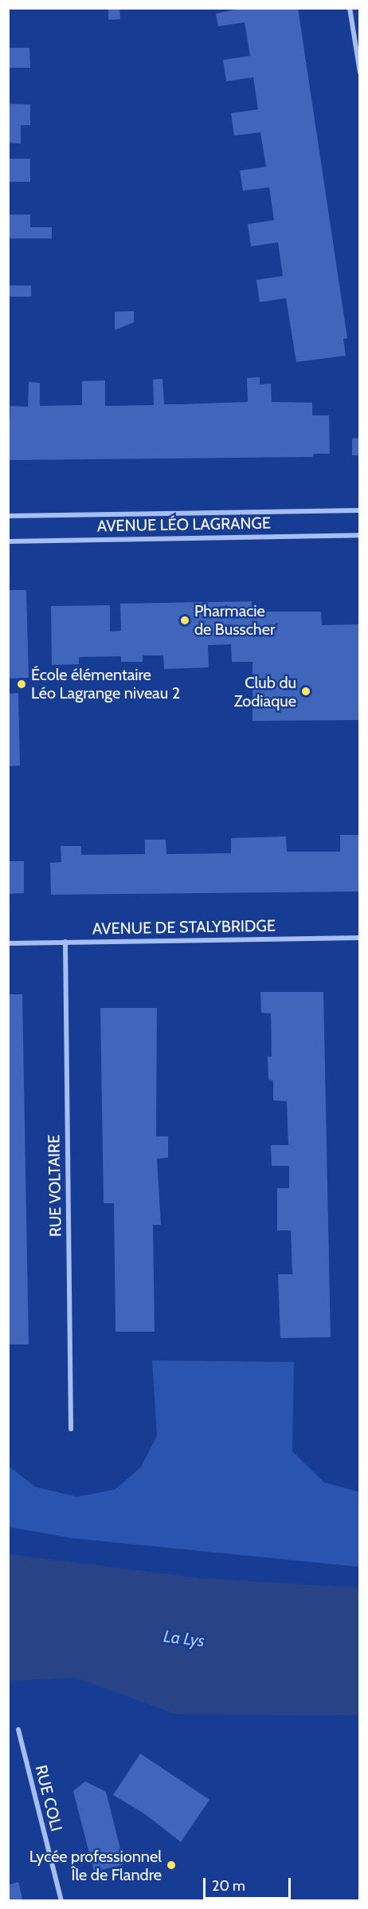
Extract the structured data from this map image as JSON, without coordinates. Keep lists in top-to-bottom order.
{
  "streets": {
    "street": [
      "AVENUE LÉO LAGRANGE",
      "AVENUE DE STALYBRIDGE",
      "RUE VOLTAIRE",
      "RUE COLI"
    ]
  },
  "crossings": [
    ["AVENUE DE STALYBRIDGE", "RUE VOLTAIRE"]
  ],
  "water": ["La Lys"],
  "places": [
    "Pharmacie de Busscher",
    "École élémentaire Léo Lagrange niveau 2",
    "Club du Zodiaque",
    "Lycée professionnel Île de Flandre"
  ],
  "scale_bar": "20 m"
}
